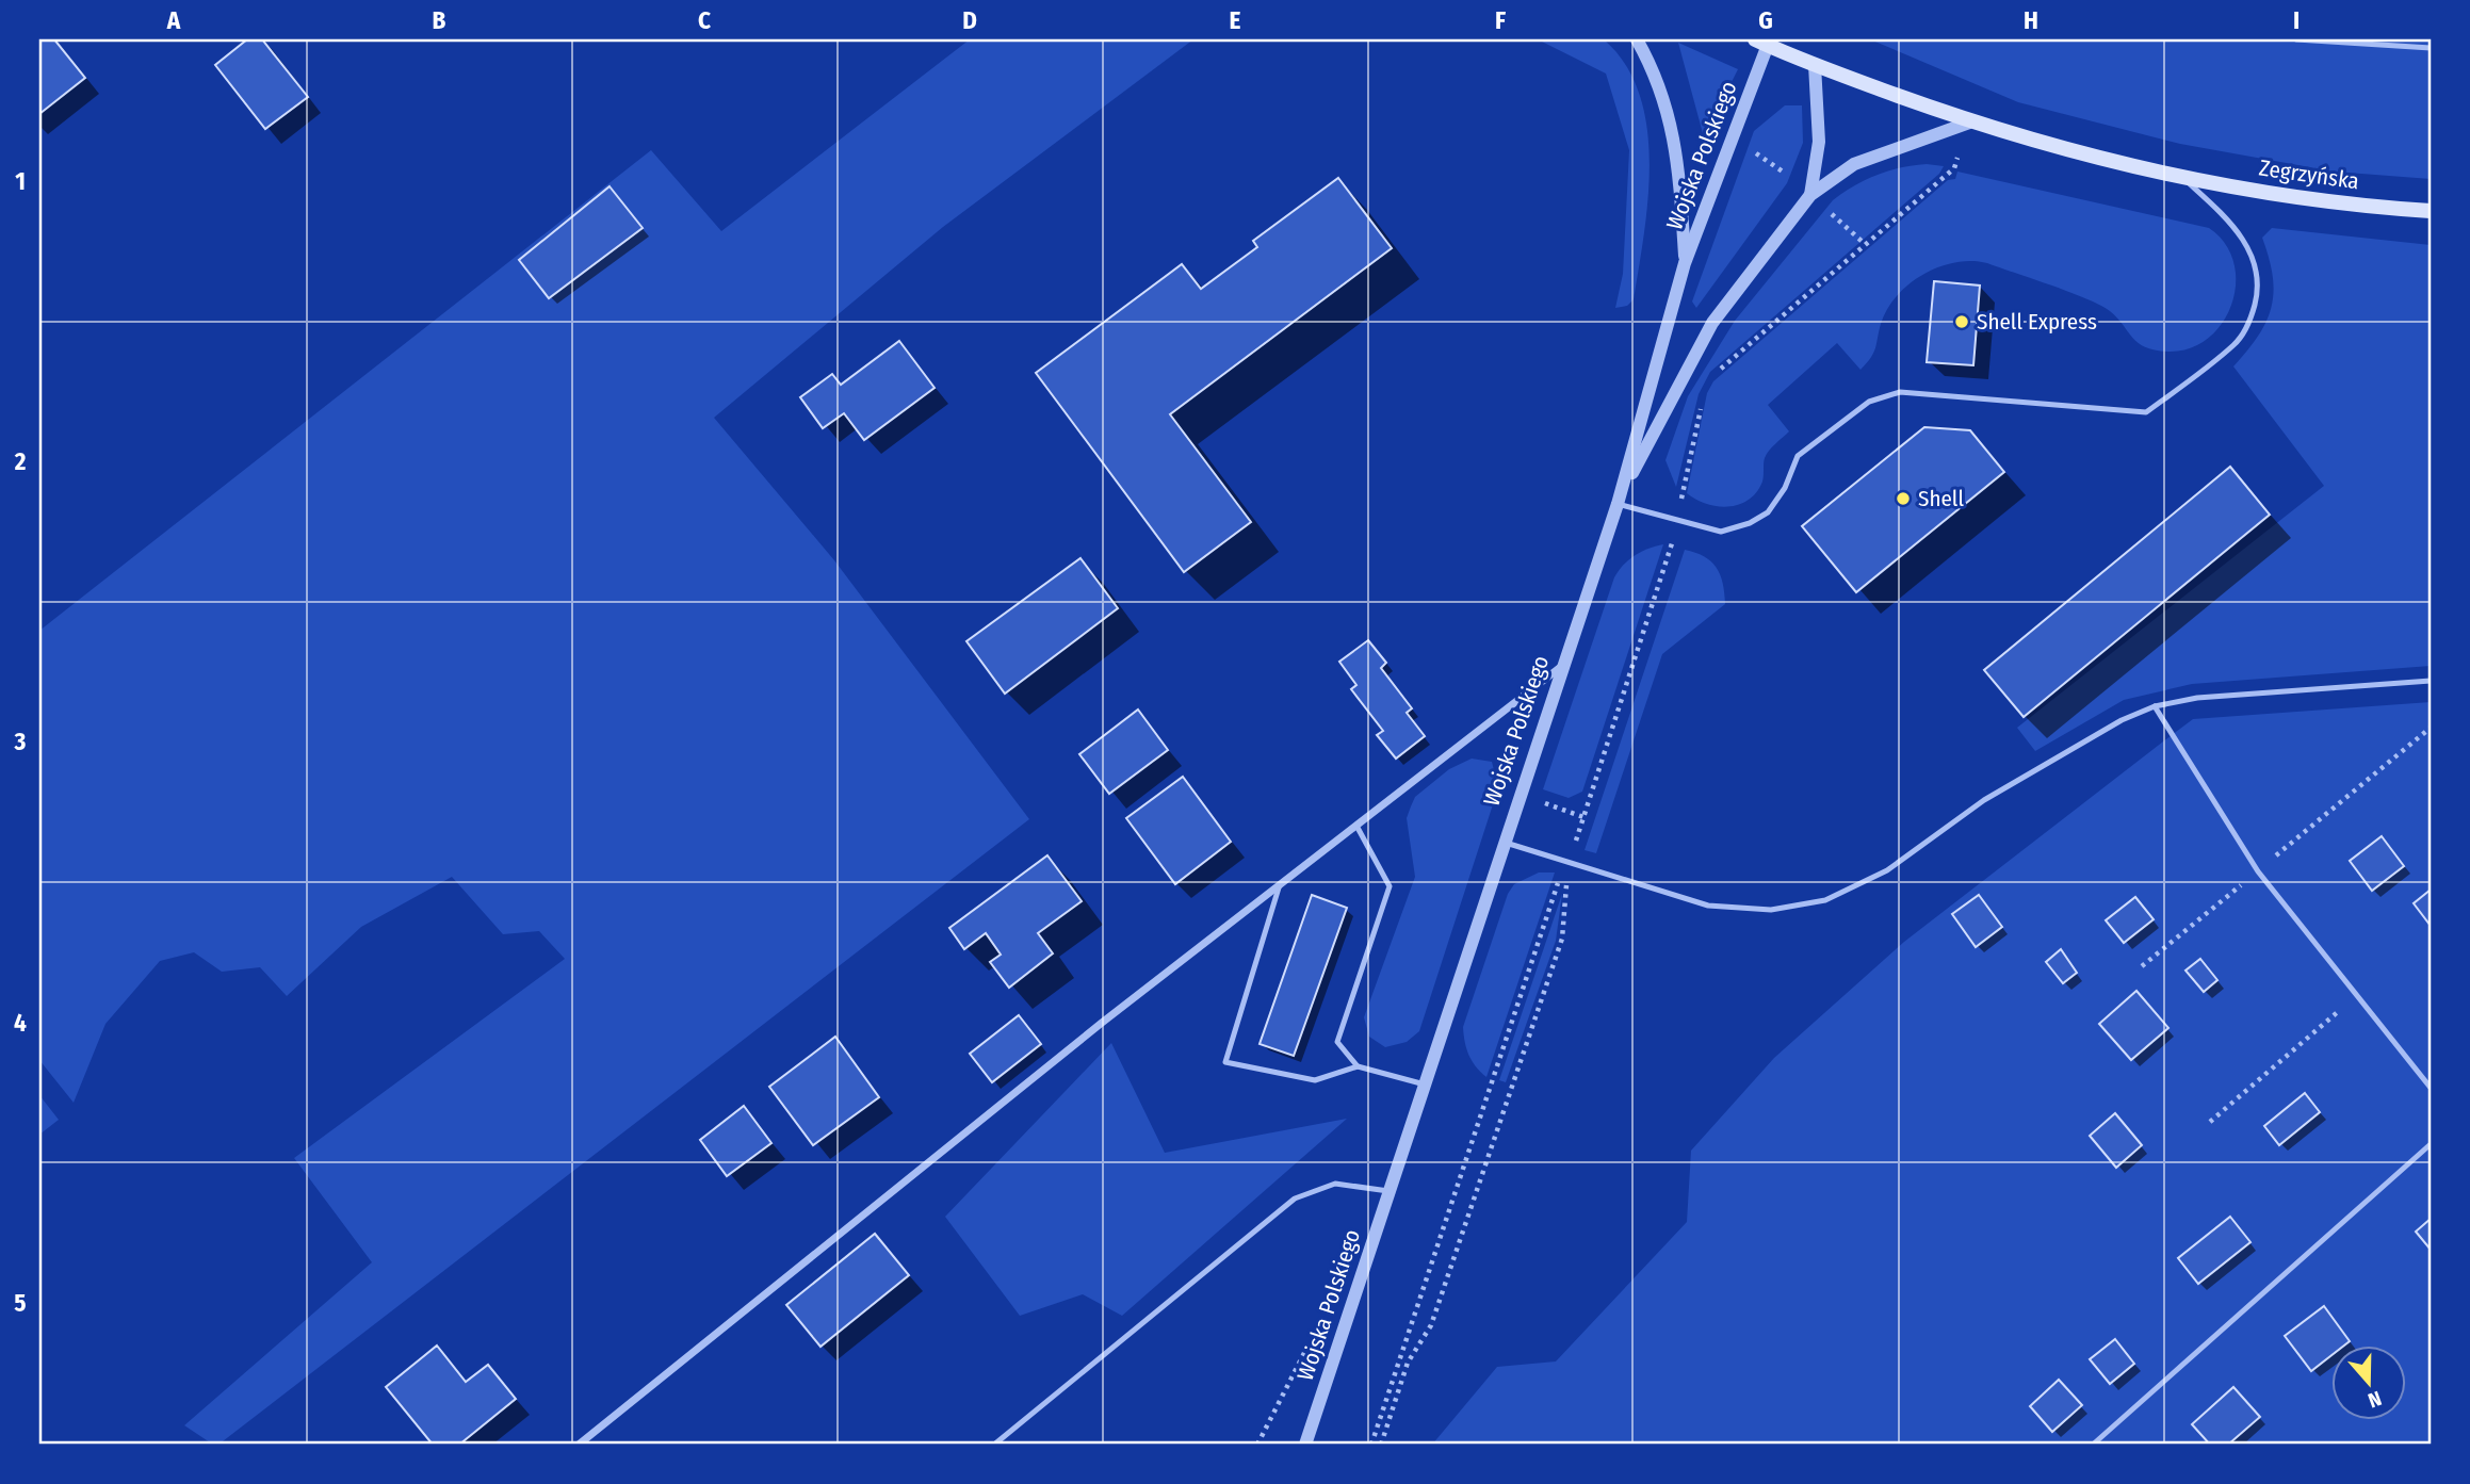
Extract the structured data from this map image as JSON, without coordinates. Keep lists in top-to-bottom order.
{
  "streets": {
    "main road": ["Zegrzyńska"],
    "street": ["Wojska Polskiego"]
  },
  "places": ["Shell Express", "Shell"],
  "north": "bottom",
  "grid": {
    "columns": [
      "A",
      "B",
      "C",
      "D",
      "E",
      "F",
      "G",
      "H",
      "I"
    ],
    "rows": [
      "1",
      "2",
      "3",
      "4",
      "5"
    ]
  }
}
